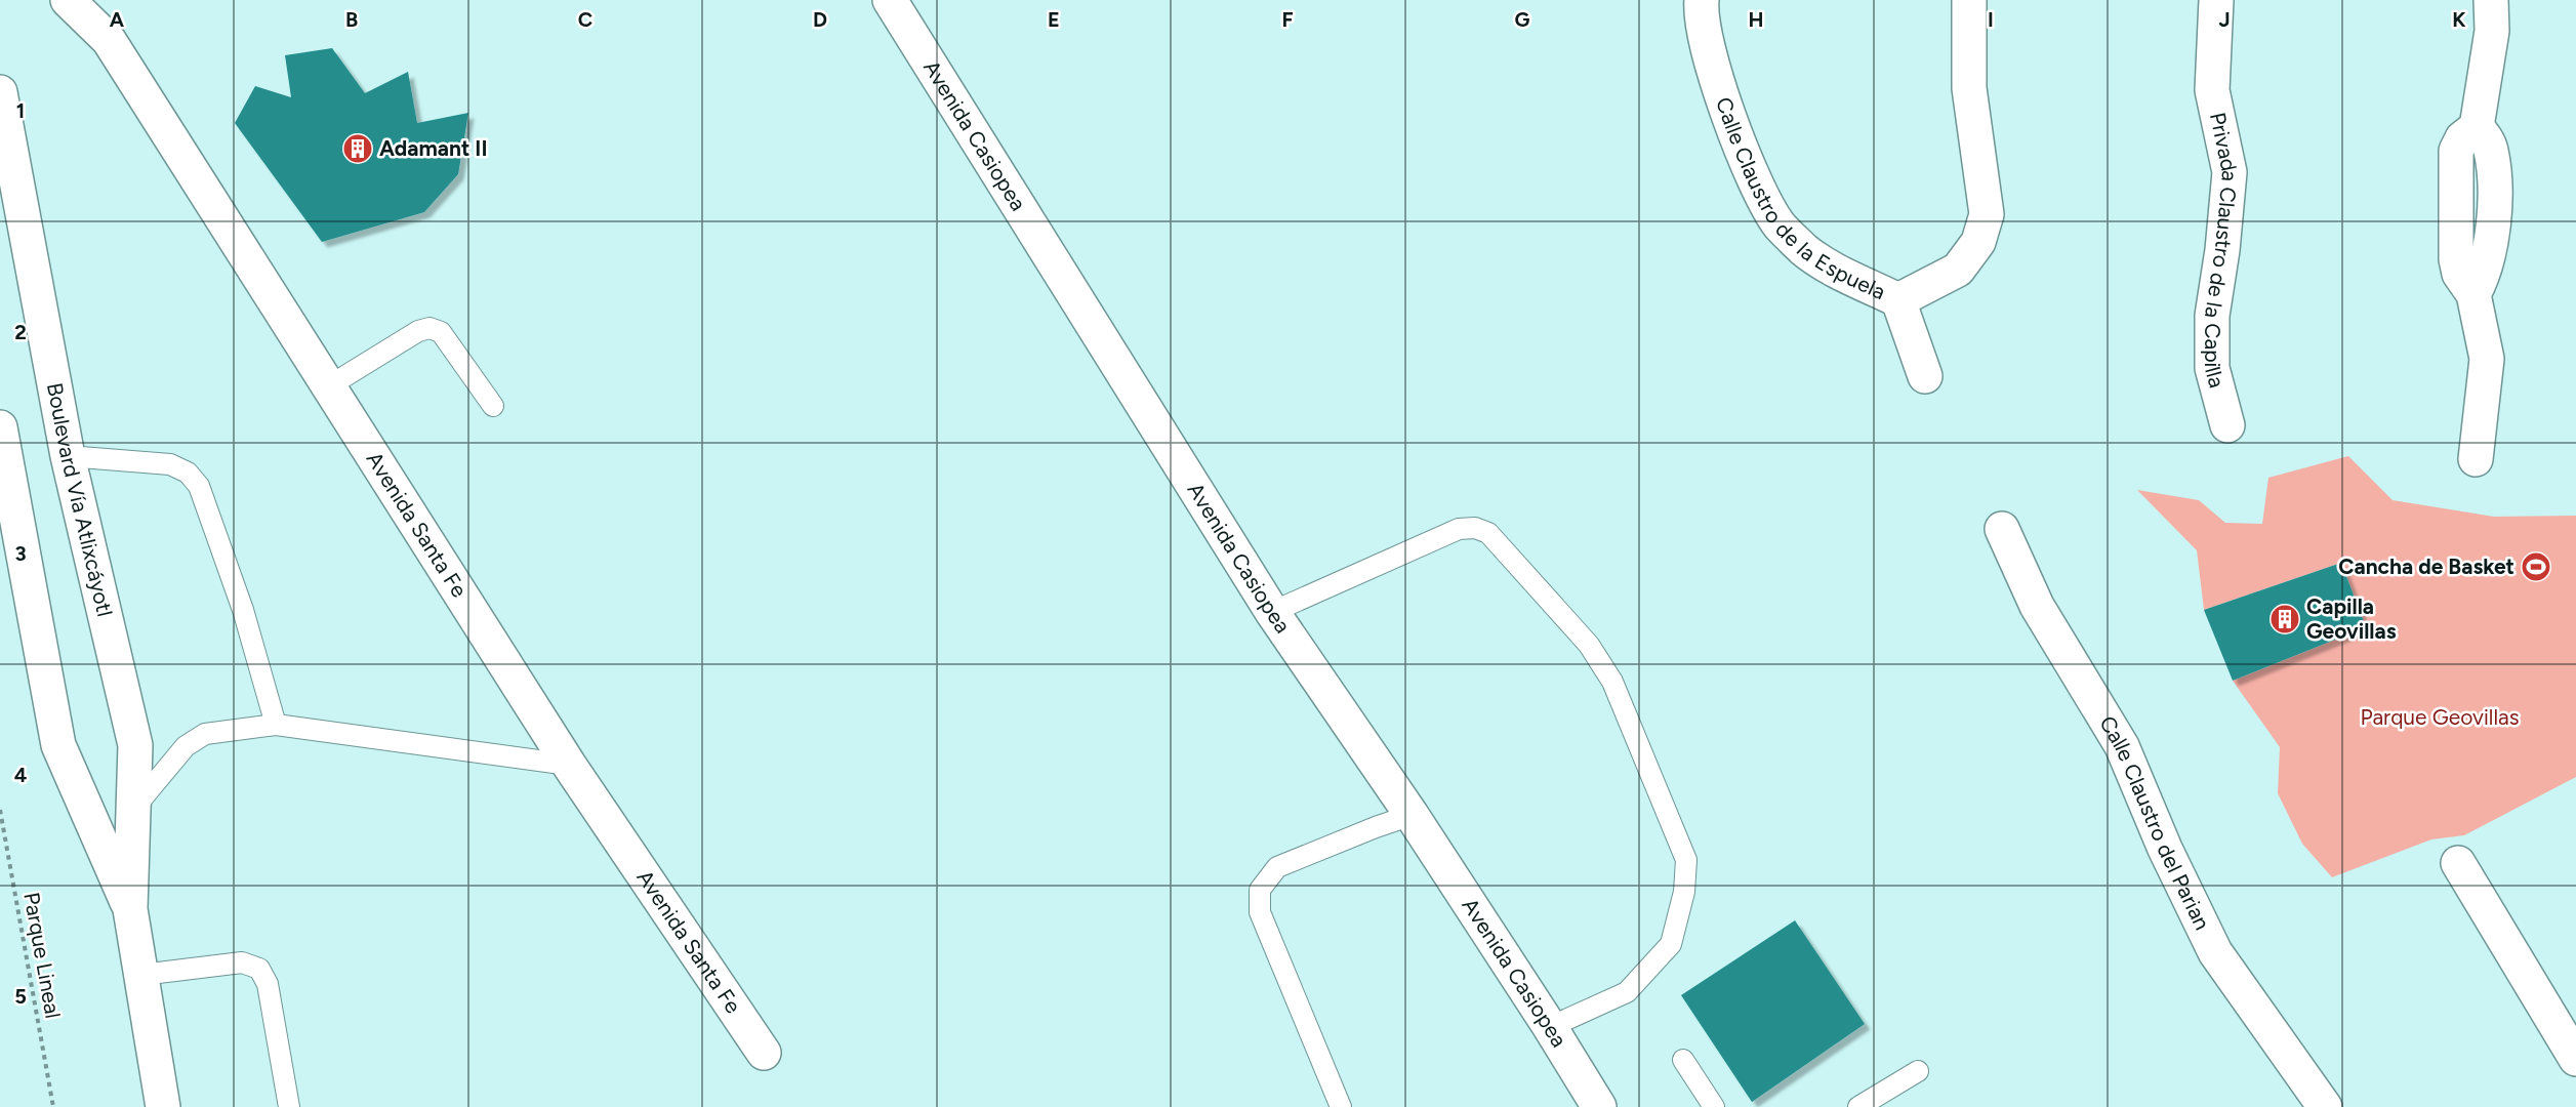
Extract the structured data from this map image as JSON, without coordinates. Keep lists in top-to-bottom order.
{
  "streets": {
    "street": [
      "Avenida Casiopea",
      "Calle Claustro de la Espuela",
      "Privada Claustro de la Capilla",
      "Boulevard Vía Atlixcáyotl",
      "Avenida Santa Fe",
      "Calle Claustro del Parian"
    ],
    "path": ["Parque Lineal"]
  },
  "parks": ["Parque Geovillas"],
  "places": {
    "building": ["Adamant II", "Capilla Geovillas"],
    "sports": ["Cancha de Basket"]
  },
  "grid": {
    "columns": [
      "A",
      "B",
      "C",
      "D",
      "E",
      "F",
      "G",
      "H",
      "I",
      "J",
      "K"
    ],
    "rows": [
      "1",
      "2",
      "3",
      "4",
      "5"
    ]
  }
}
